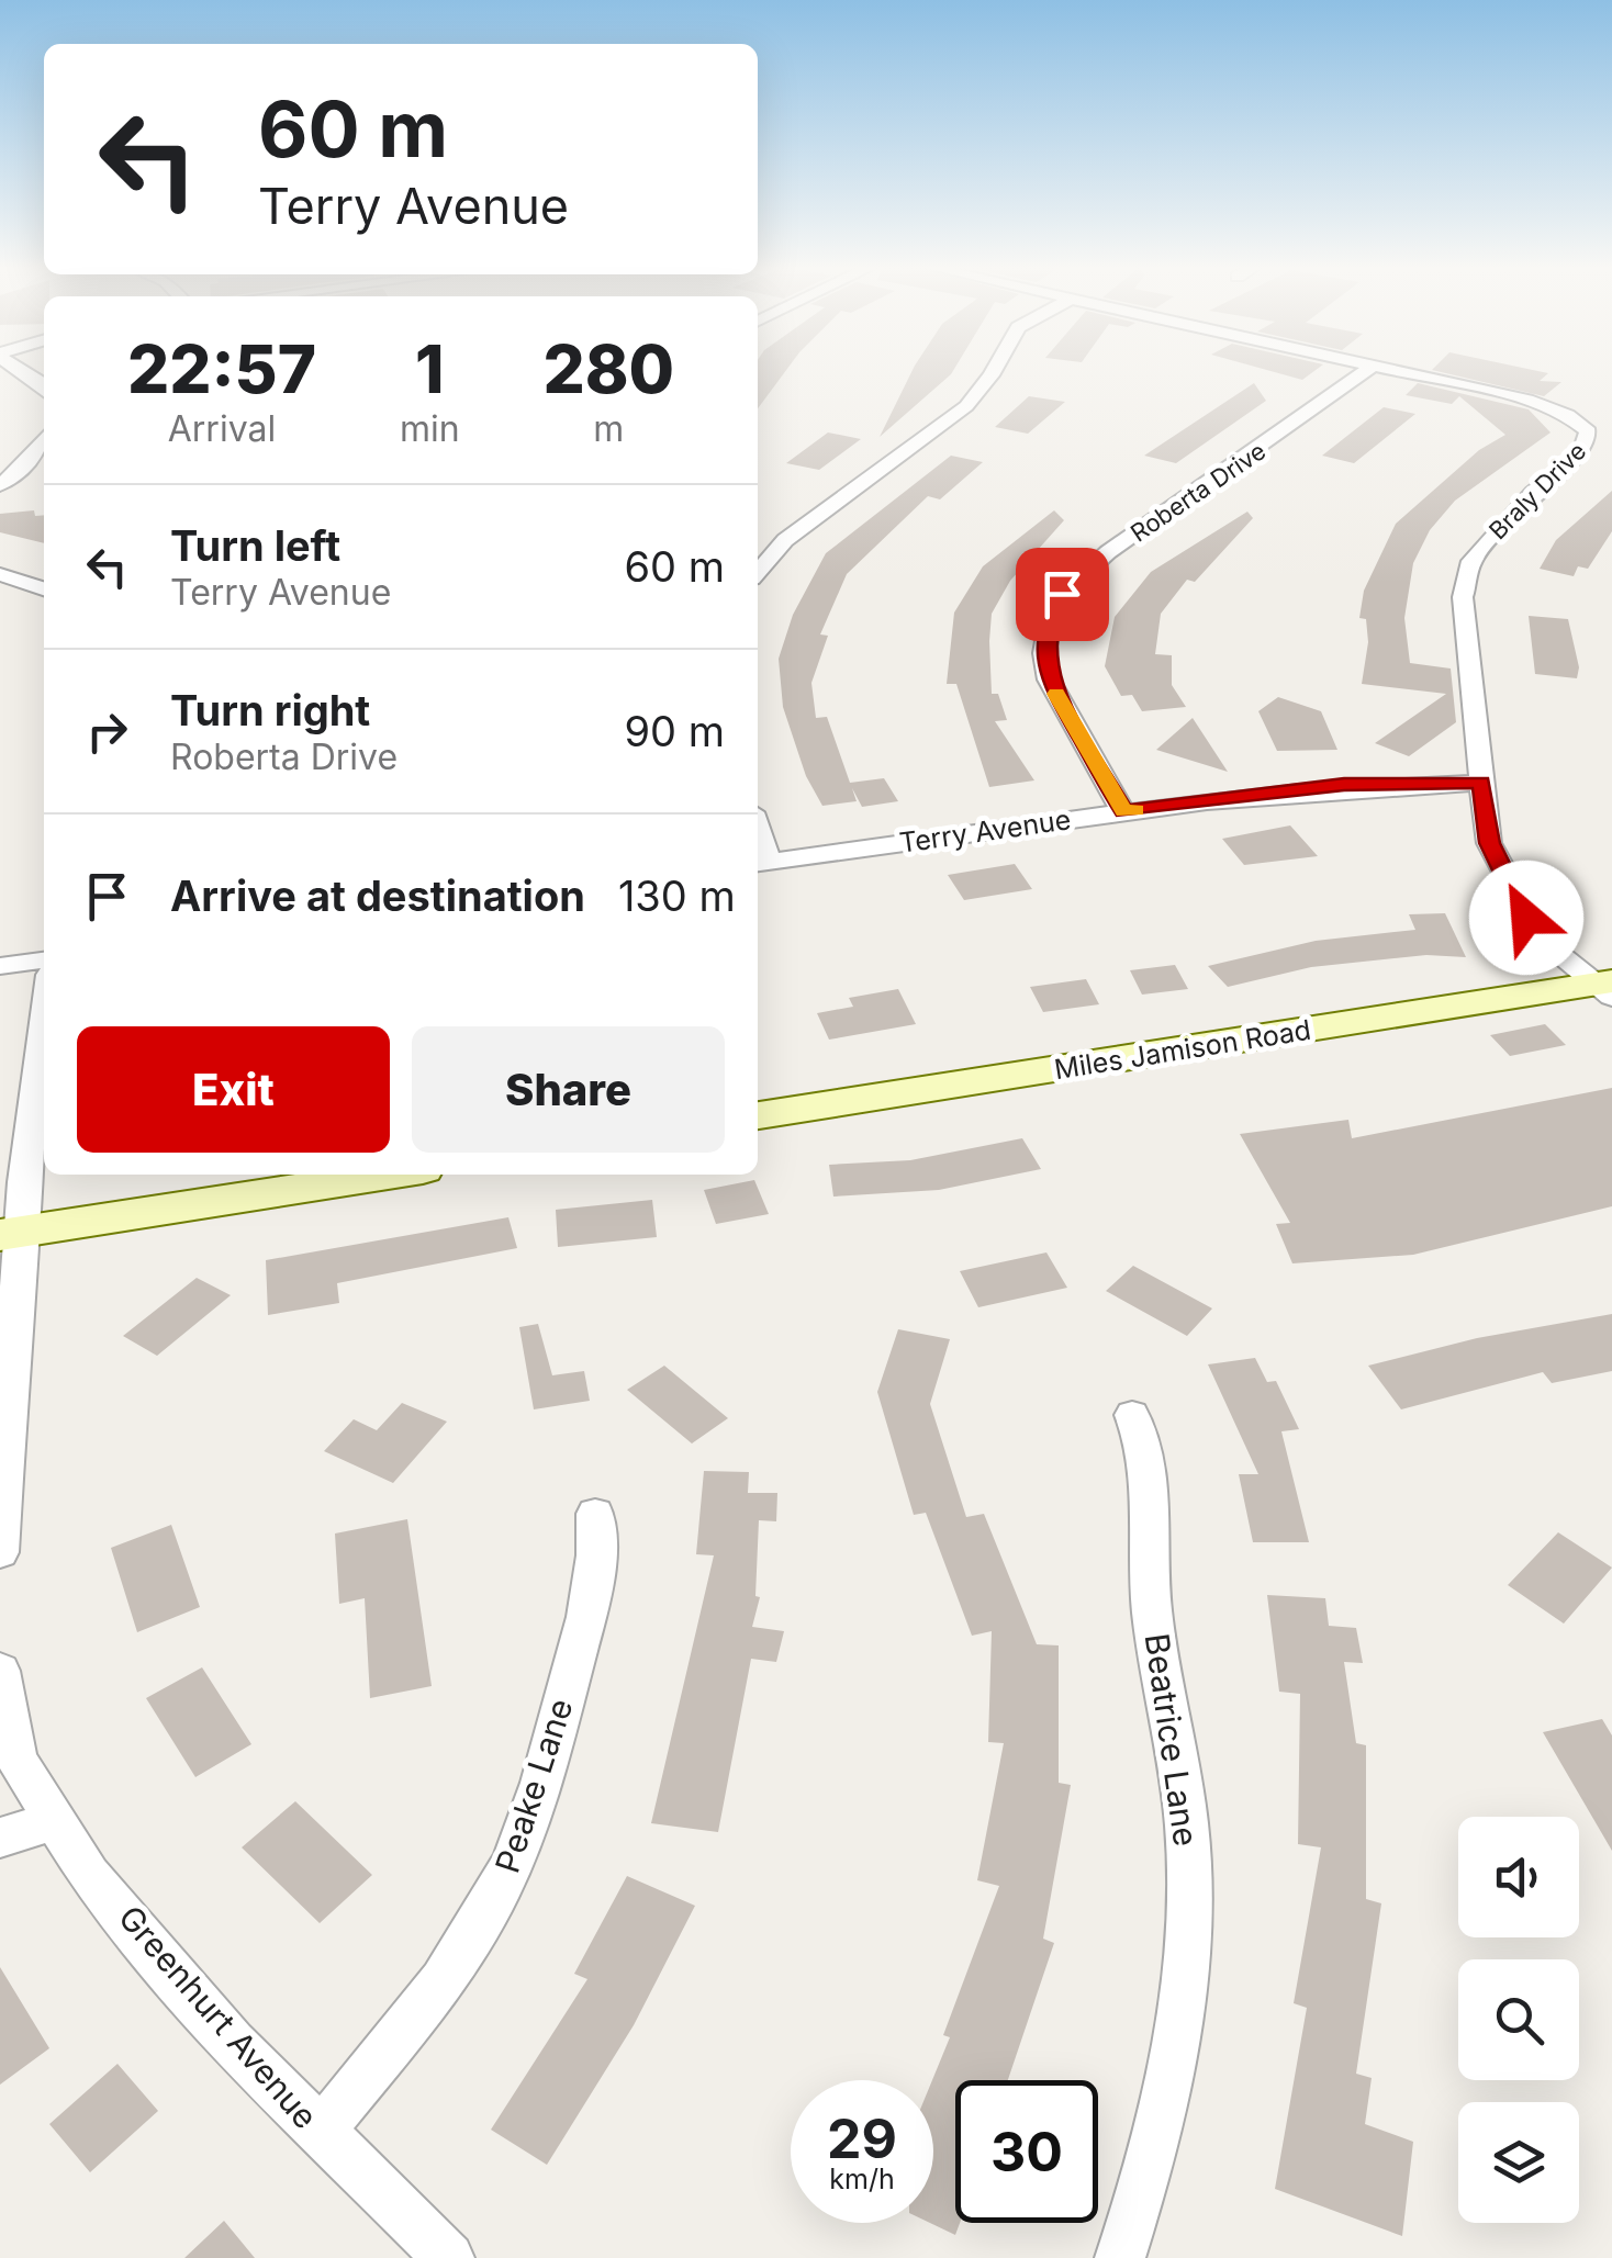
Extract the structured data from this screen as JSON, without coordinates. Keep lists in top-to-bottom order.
{
  "streets": {
    "main road": ["Miles Jamison Road"],
    "street": [
      "Braly Drive",
      "Roberta Drive",
      "Terry Avenue",
      "Beatrice Lane",
      "Peake Lane",
      "Greenhurt Avenue"
    ]
  },
  "crossings": [
    ["Braly Drive", "Terry Avenue"],
    ["Braly Drive", "Miles Jamison Road"],
    ["Roberta Drive", "Terry Avenue"],
    ["Peake Lane", "Greenhurt Avenue"]
  ],
  "page": {
    "turn": ["60 m", "Terry Avenue"],
    "eta": [
      "22:57",
      "Arrival",
      "1",
      "min",
      "280",
      "m"
    ],
    "list": [
      {
        "name": "Turn left",
        "note": "Terry Avenue",
        "value": "60 m"
      },
      {
        "name": "Turn right",
        "note": "Roberta Drive",
        "value": "90 m"
      },
      {
        "name": "Arrive at destination",
        "value": "130 m"
      }
    ],
    "buttons": ["Exit", "Share"],
    "speed": "29 km/h",
    "limit": "30"
  }
}
